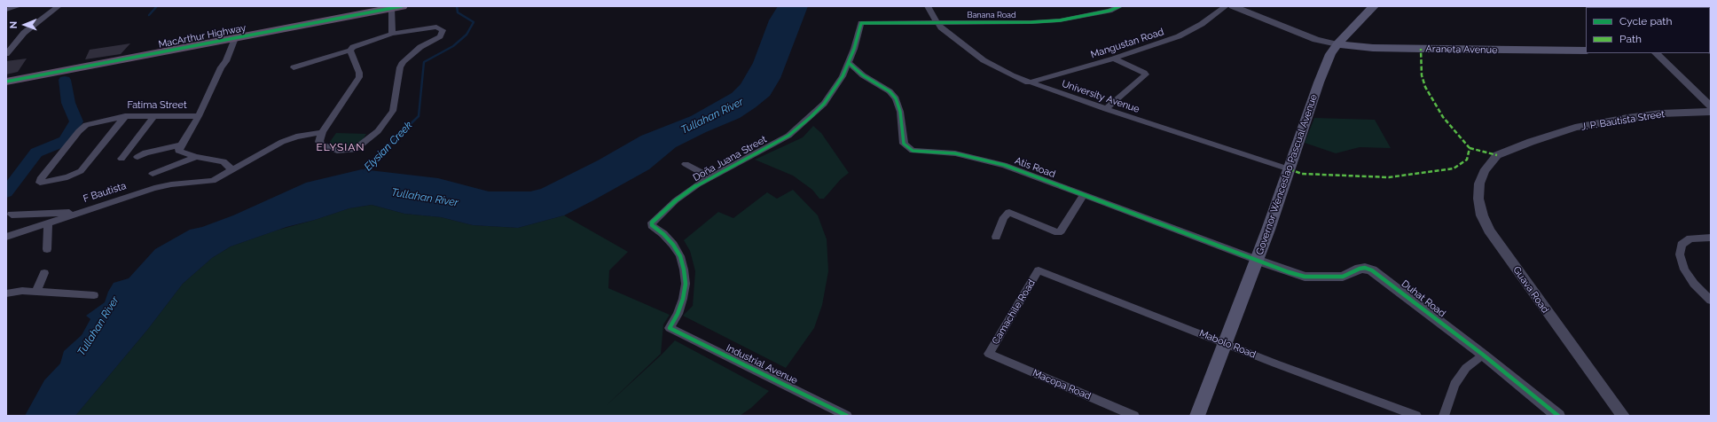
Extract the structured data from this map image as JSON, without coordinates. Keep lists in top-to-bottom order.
{
  "streets": {
    "highway": ["MacArthur Highway"],
    "main road": ["Araneta Avenue", "Governor Wenceslao Pascual Avenue"],
    "street": [
      "Banana Road",
      "Mangustan Road",
      "University Avenue",
      "Fatima Street",
      "J. P. Bautista Street",
      "Doña Juana Street",
      "Atis Road",
      "F Bautista",
      "Guava Road",
      "Duhat Road",
      "Camachile Road",
      "Mabolo Road",
      "Industrial Avenue",
      "Macopa Road"
    ]
  },
  "crossings": [
    ["Banana Road", "University Avenue"],
    ["Banana Road", "Doña Juana Street"],
    ["Mangustan Road", "University Avenue"],
    ["Araneta Avenue", "Governor Wenceslao Pascual Avenue"],
    ["University Avenue", "Governor Wenceslao Pascual Avenue"],
    ["J. P. Bautista Street", "Guava Road"],
    ["Doña Juana Street", "Atis Road"],
    ["Doña Juana Street", "Industrial Avenue"],
    ["Atis Road", "Governor Wenceslao Pascual Avenue"],
    ["Atis Road", "Duhat Road"],
    ["Governor Wenceslao Pascual Avenue", "Duhat Road"],
    ["Governor Wenceslao Pascual Avenue", "Mabolo Road"],
    ["Camachile Road", "Mabolo Road"],
    ["Camachile Road", "Macopa Road"]
  ],
  "districts": ["ELYSIAN"],
  "water": ["Tullahan River", "Elysian Creek"],
  "legend": ["Cycle path", "Path"],
  "north": "left"
}
